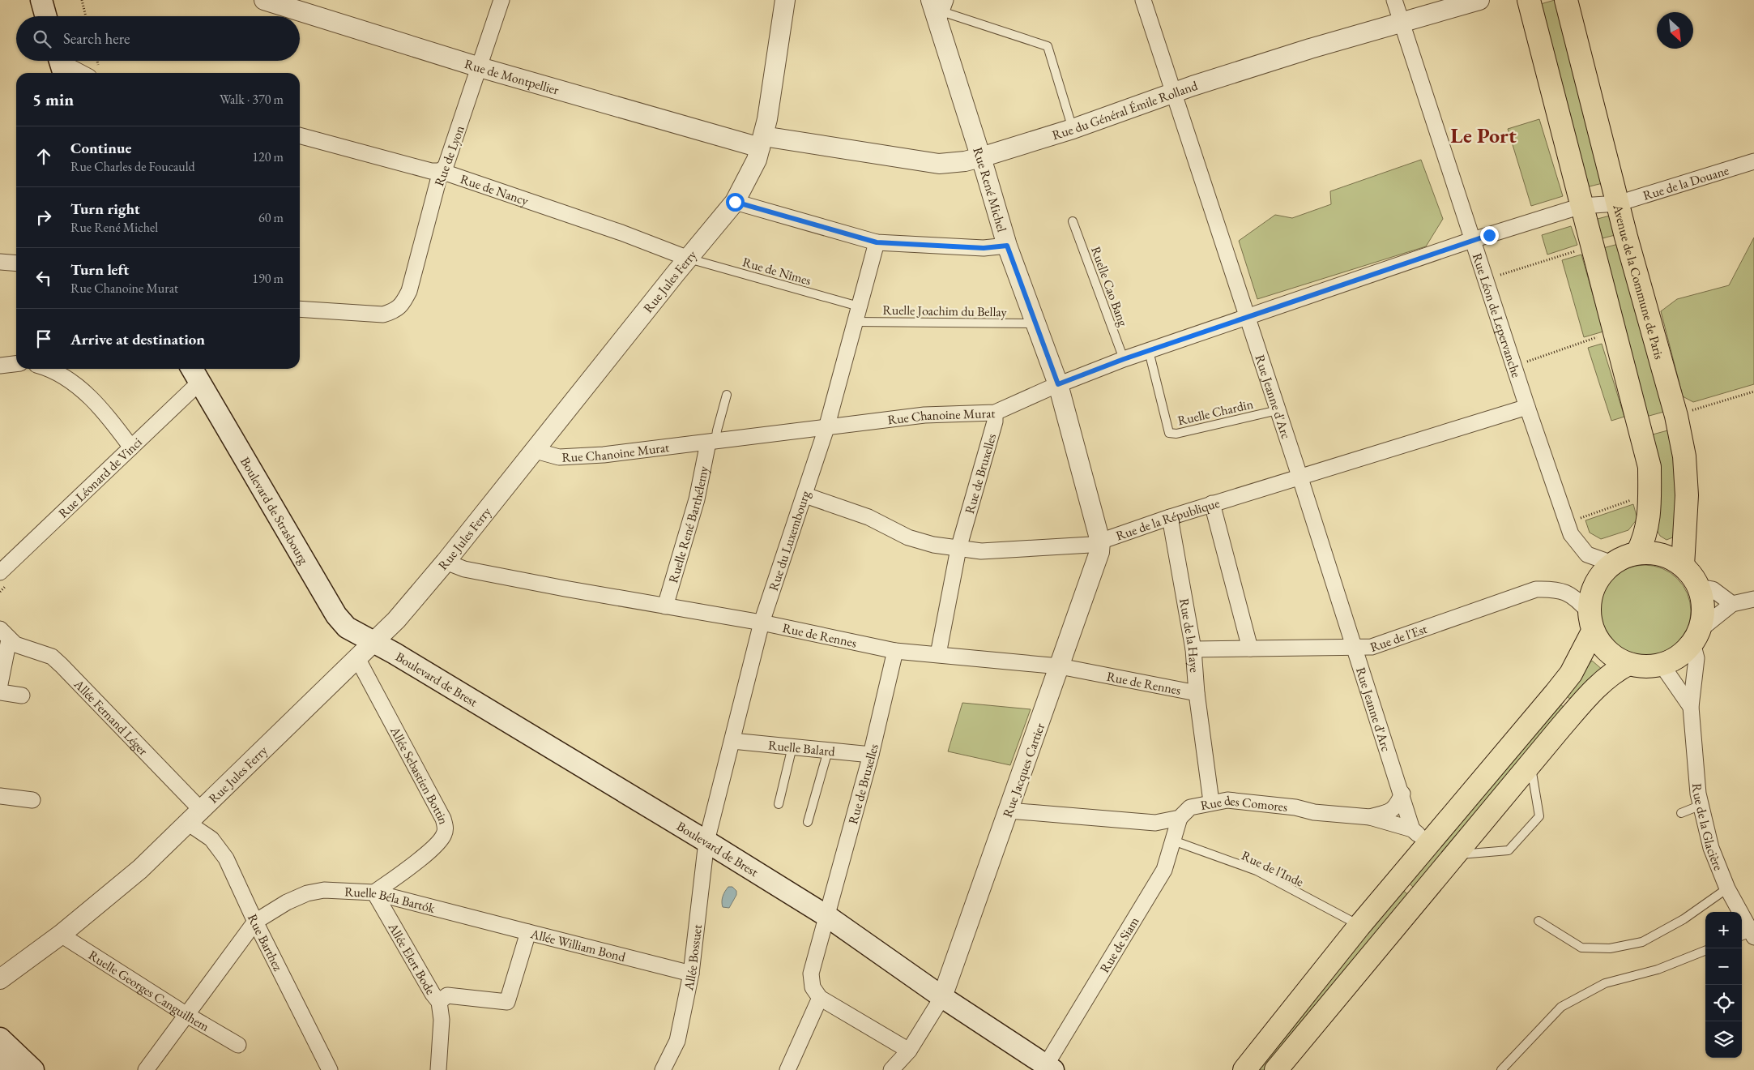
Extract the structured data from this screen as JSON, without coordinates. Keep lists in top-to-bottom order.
{
  "streets": {
    "main road": ["Avenue de la Commune de Paris", "Boulevard de Strasbourg", "Boulevard de Brest"],
    "street": [
      "Rue de Montpellier",
      "Rue du Général Émile Rolland",
      "Rue de Lyon",
      "Rue de la Douane",
      "Rue de Nancy",
      "Rue René Michel",
      "Rue Jules Ferry",
      "Rue Léon de Lepervanche",
      "Rue Jeanne d'Arc",
      "Rue Chanoine Murat",
      "Rue de Bruxelles",
      "Rue Léonard de Vinci",
      "Rue de la République",
      "Ruelle René Barthélemy",
      "Rue du Luxembourg",
      "Rue de Rennes",
      "Rue de la Haye",
      "Rue de l'Est",
      "Allée Fernand Léger",
      "Ruelle Balard",
      "Rue Jacques Cartier",
      "Allée Sebastien Bottin",
      "Rue des Comores",
      "Rue de la Glacière",
      "Ruelle Béla Bartók",
      "Rue Barthez",
      "Rue de Siam",
      "Allée William Bond",
      "Allée Bossuet",
      "Allée Elert Bode",
      "Ruelle Georges Canguilhem"
    ],
    "lane": [
      "Rue de Nîmes",
      "Ruelle Cao Bang",
      "Ruelle Joachim du Bellay",
      "Ruelle Chardin",
      "Rue de l'Inde"
    ]
  },
  "crossings": [
    ["Rue de Montpellier", "Rue du Général Émile Rolland"],
    ["Rue de Montpellier", "Rue de Lyon"],
    ["Rue de Montpellier", "Rue Jules Ferry"],
    ["Rue du Général Émile Rolland", "Rue René Michel"],
    ["Rue du Général Émile Rolland", "Rue Jules Ferry"],
    ["Rue du Général Émile Rolland", "Rue Léon de Lepervanche"],
    ["Rue du Général Émile Rolland", "Rue Jeanne d'Arc"],
    ["Rue de Lyon", "Rue de Nancy"],
    ["Rue de la Douane", "Avenue de la Commune de Paris"],
    ["Rue de la Douane", "Rue Chanoine Murat"],
    ["Rue de Nancy", "Rue de Nîmes"],
    ["Rue de Nancy", "Rue Jules Ferry"],
    ["Rue René Michel", "Ruelle Joachim du Bellay"],
    ["Rue René Michel", "Rue Chanoine Murat"],
    ["Rue René Michel", "Rue de la République"],
    ["Rue René Michel", "Rue Jacques Cartier"],
    ["Rue de Nîmes", "Rue Jules Ferry"],
    ["Rue de Nîmes", "Rue du Luxembourg"],
    ["Avenue de la Commune de Paris", "Rue Léon de Lepervanche"],
    ["Avenue de la Commune de Paris", "Rue de l'Est"],
    ["Avenue de la Commune de Paris", "Rue de la Glacière"],
    ["Rue Jules Ferry", "Rue Chanoine Murat"],
    ["Rue Jules Ferry", "Boulevard de Strasbourg"],
    ["Rue Jules Ferry", "Rue de Rennes"],
    ["Rue Jules Ferry", "Boulevard de Brest"],
    ["Rue Jules Ferry", "Allée Fernand Léger"],
    ["Rue Jules Ferry", "Allée Sebastien Bottin"],
    ["Rue Jules Ferry", "Rue Barthez"],
    ["Rue Jules Ferry", "Ruelle Georges Canguilhem"],
    ["Ruelle Cao Bang", "Rue Chanoine Murat"],
    ["Ruelle Joachim du Bellay", "Rue du Luxembourg"],
    ["Rue Léon de Lepervanche", "Rue Chanoine Murat"],
    ["Rue Léon de Lepervanche", "Rue de la République"],
    ["Rue Léon de Lepervanche", "Rue de l'Est"],
    ["Rue Léon de Lepervanche", "Rue de la Glacière"],
    ["Rue Jeanne d'Arc", "Ruelle Chardin"],
    ["Rue Jeanne d'Arc", "Rue Chanoine Murat"],
    ["Rue Jeanne d'Arc", "Rue de la République"],
    ["Rue Jeanne d'Arc", "Rue de l'Est"],
    ["Rue Jeanne d'Arc", "Rue des Comores"],
    ["Ruelle Chardin", "Rue Chanoine Murat"],
    ["Rue Chanoine Murat", "Rue de Bruxelles"],
    ["Rue Chanoine Murat", "Ruelle René Barthélemy"],
    ["Rue Chanoine Murat", "Rue du Luxembourg"],
    ["Rue de Bruxelles", "Rue de la République"],
    ["Rue de Bruxelles", "Rue de Rennes"],
    ["Rue de Bruxelles", "Boulevard de Brest"],
    ["Rue de Bruxelles", "Ruelle Balard"],
    ["Rue Léonard de Vinci", "Boulevard de Strasbourg"],
    ["Boulevard de Strasbourg", "Boulevard de Brest"],
    ["Rue de la République", "Rue du Luxembourg"],
    ["Rue de la République", "Rue de la Haye"],
    ["Rue de la République", "Rue Jacques Cartier"],
    ["Ruelle René Barthélemy", "Rue de Rennes"],
    ["Rue du Luxembourg", "Rue de Rennes"],
    ["Rue du Luxembourg", "Boulevard de Brest"],
    ["Rue du Luxembourg", "Ruelle Balard"],
    ["Rue du Luxembourg", "Allée Bossuet"],
    ["Rue de Rennes", "Rue de la Haye"],
    ["Rue de Rennes", "Rue Jacques Cartier"],
    ["Rue de la Haye", "Rue de l'Est"],
    ["Rue de la Haye", "Rue des Comores"],
    ["Rue de l'Est", "Rue de la Glacière"],
    ["Boulevard de Brest", "Rue Jacques Cartier"],
    ["Boulevard de Brest", "Rue de Siam"],
    ["Boulevard de Brest", "Allée Bossuet"],
    ["Allée Fernand Léger", "Rue Barthez"],
    ["Rue Jacques Cartier", "Rue des Comores"],
    ["Allée Sebastien Bottin", "Ruelle Béla Bartók"],
    ["Allée Sebastien Bottin", "Allée Elert Bode"],
    ["Rue des Comores", "Rue de Siam"],
    ["Rue de l'Inde", "Rue de Siam"],
    ["Ruelle Béla Bartók", "Rue Barthez"],
    ["Ruelle Béla Bartók", "Allée William Bond"],
    ["Ruelle Béla Bartók", "Allée Elert Bode"],
    ["Allée William Bond", "Allée Bossuet"],
    ["Allée William Bond", "Allée Elert Bode"]
  ],
  "districts": ["Le Port"],
  "north": "bottom right",
  "page": {
    "search": "Search here",
    "heading": ["5 min", "Walk · 370 m"],
    "list": [
      ["Continue", "Rue Charles de Foucauld", "120 m"],
      ["Turn right", "Rue René Michel", "60 m"],
      ["Turn left", "Rue Chanoine Murat", "190 m"],
      "Arrive at destination"
    ],
    "map_buttons": ["+", "−"]
  }
}
